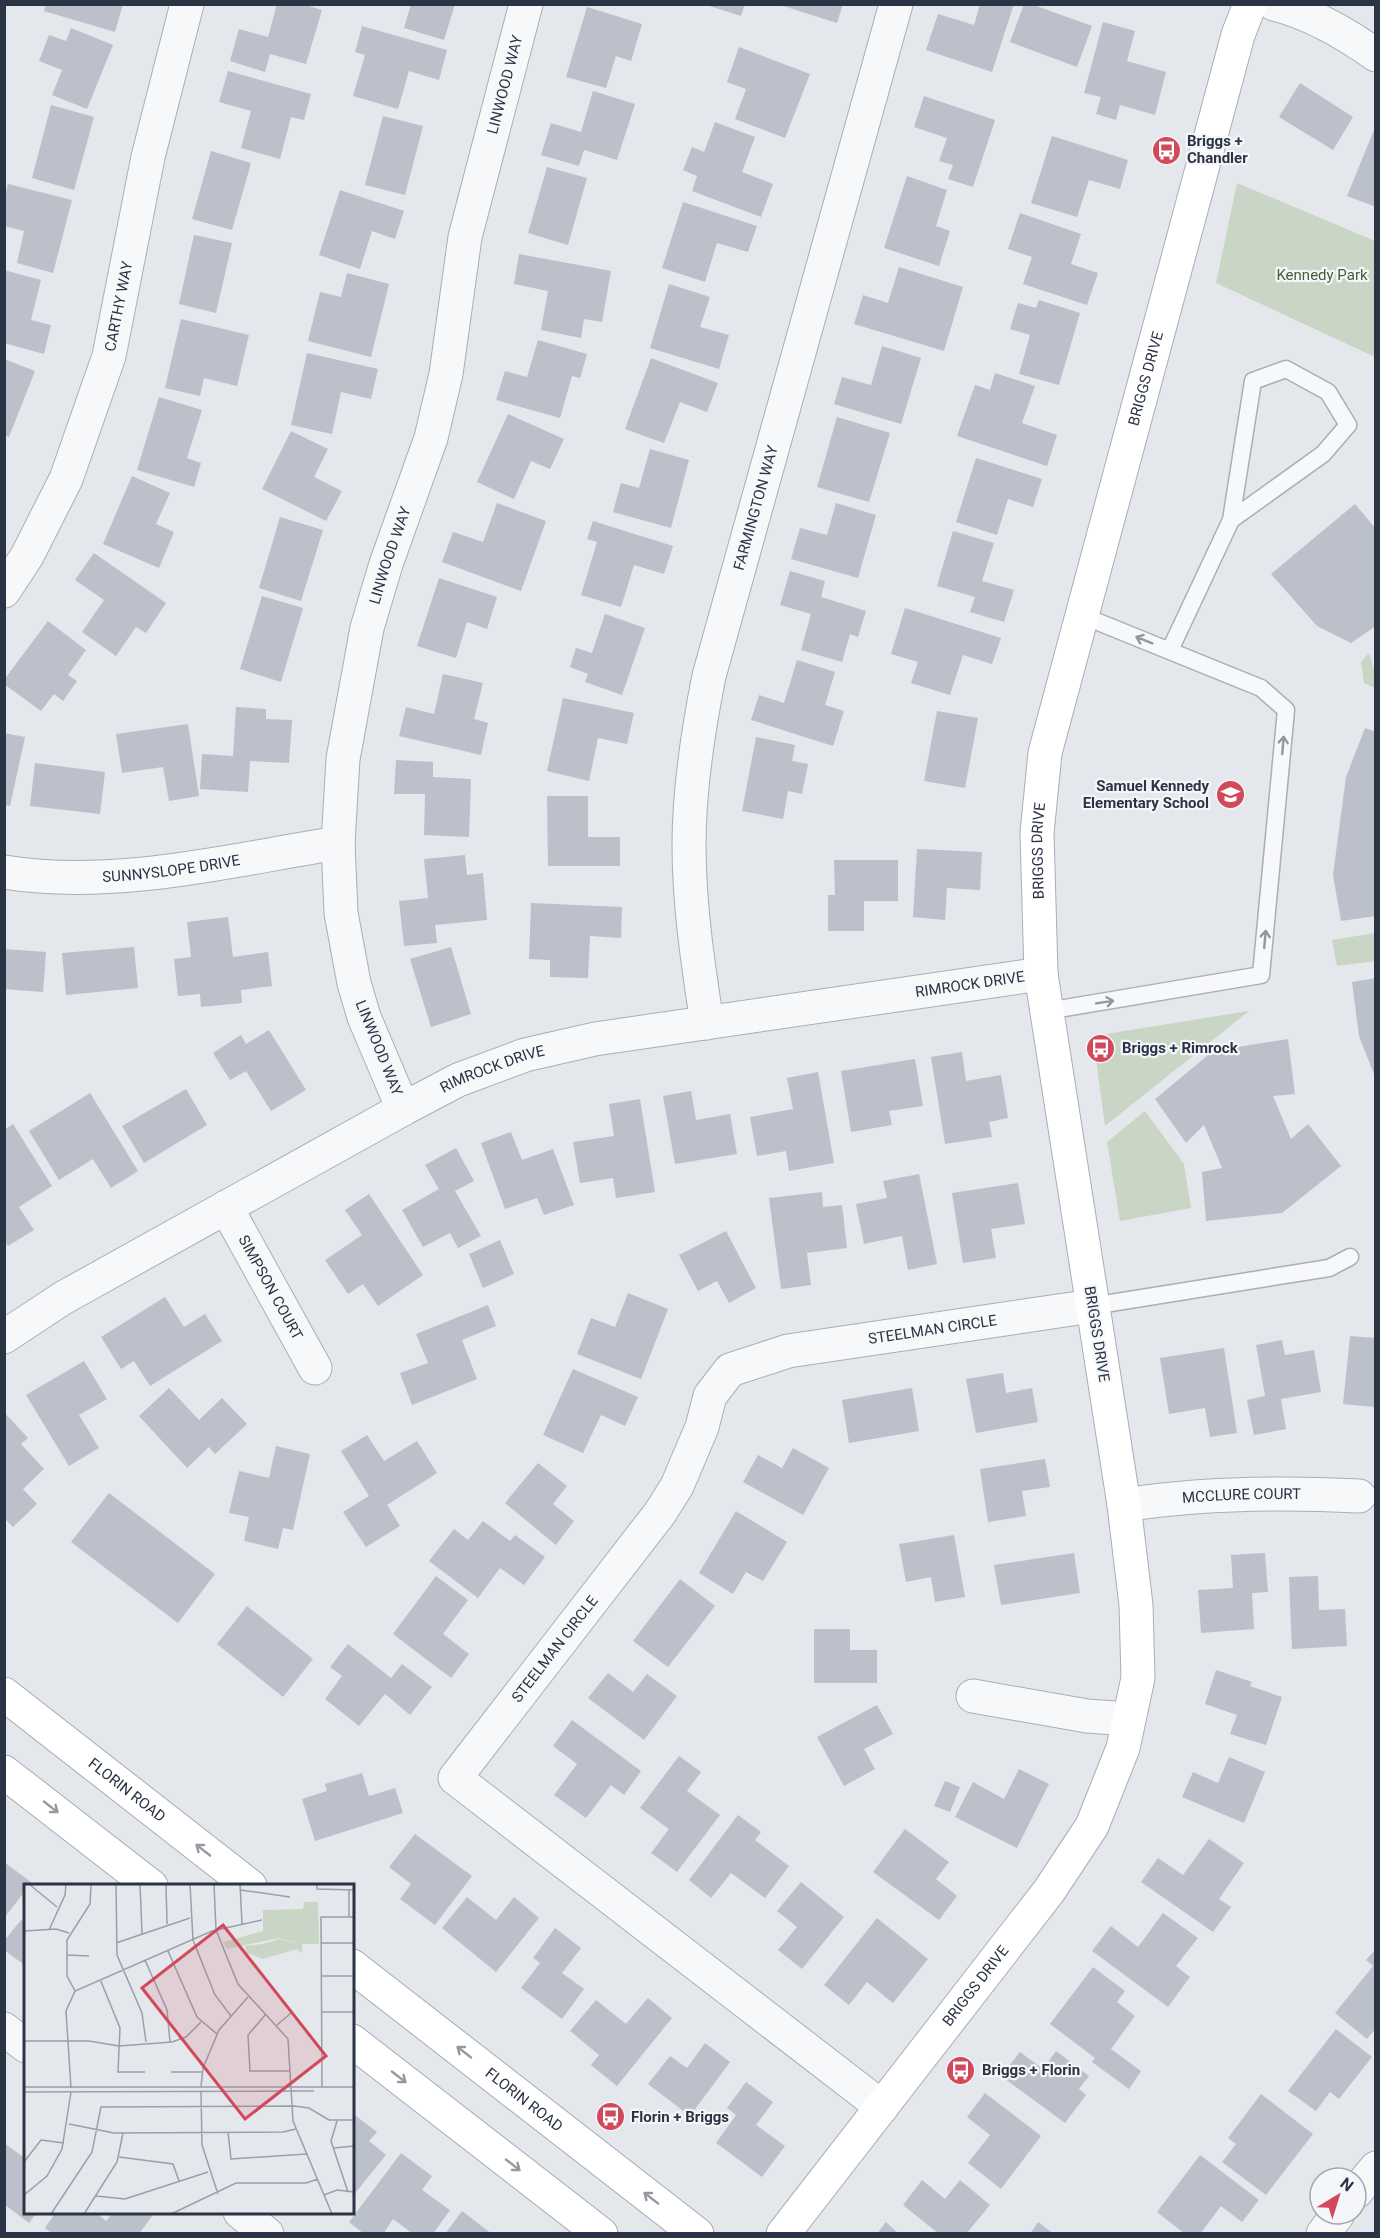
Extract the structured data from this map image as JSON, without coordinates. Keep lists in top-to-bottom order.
{
  "streets": {
    "street": [
      "LINWOOD WAY",
      "CARTHY WAY",
      "BRIGGS DRIVE",
      "FARMINGTON WAY",
      "SUNNYSLOPE DRIVE",
      "RIMROCK DRIVE",
      "SIMPSON COURT",
      "STEELMAN CIRCLE",
      "MCCLURE COURT",
      "FLORIN ROAD"
    ]
  },
  "crossings": [
    ["LINWOOD WAY", "SUNNYSLOPE DRIVE"],
    ["LINWOOD WAY", "RIMROCK DRIVE"],
    ["BRIGGS DRIVE", "RIMROCK DRIVE"],
    ["BRIGGS DRIVE", "STEELMAN CIRCLE"],
    ["BRIGGS DRIVE", "MCCLURE COURT"],
    ["FARMINGTON WAY", "RIMROCK DRIVE"],
    ["RIMROCK DRIVE", "SIMPSON COURT"]
  ],
  "parks": ["Kennedy Park"],
  "places": {
    "bus stop": [
      "Briggs + Chandler",
      "Briggs + Rimrock",
      "Briggs + Florin",
      "Florin + Briggs"
    ],
    "school or university": ["Samuel Kennedy Elementary School"]
  },
  "north": "top right"
}
